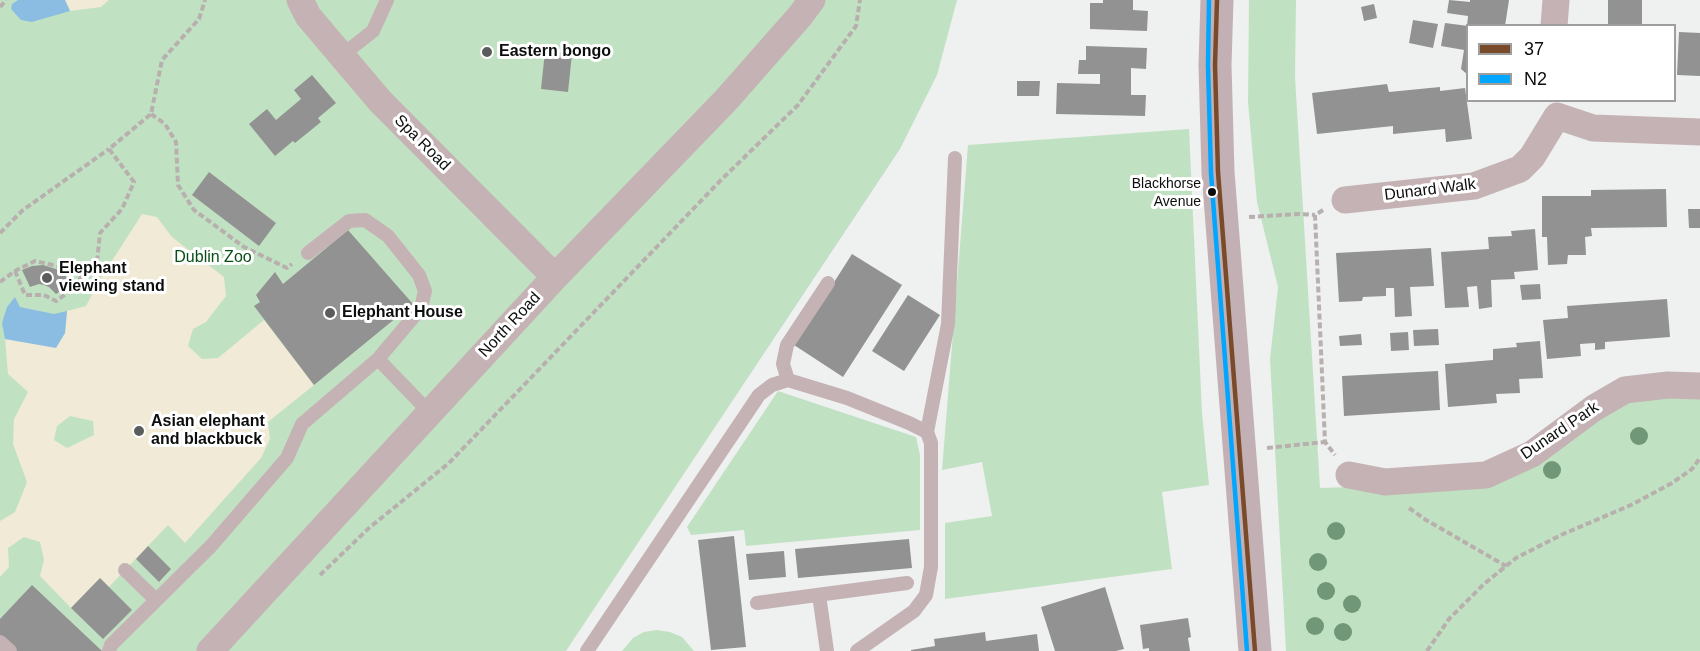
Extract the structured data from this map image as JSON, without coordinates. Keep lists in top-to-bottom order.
{
  "streets": {
    "street": [
      "Spa Road",
      "Dunard Walk",
      "North Road",
      "Dunard Park"
    ]
  },
  "crossings": [
    ["Spa Road", "North Road"]
  ],
  "parks": ["Dublin Zoo"],
  "places": [
    "Eastern bongo",
    "Blackhorse Avenue",
    "Elephant viewing stand",
    "Elephant House",
    "Asian elephant and blackbuck"
  ],
  "lines": ["transit line 37", "transit line N2"],
  "legend": ["37", "N2"]
}
